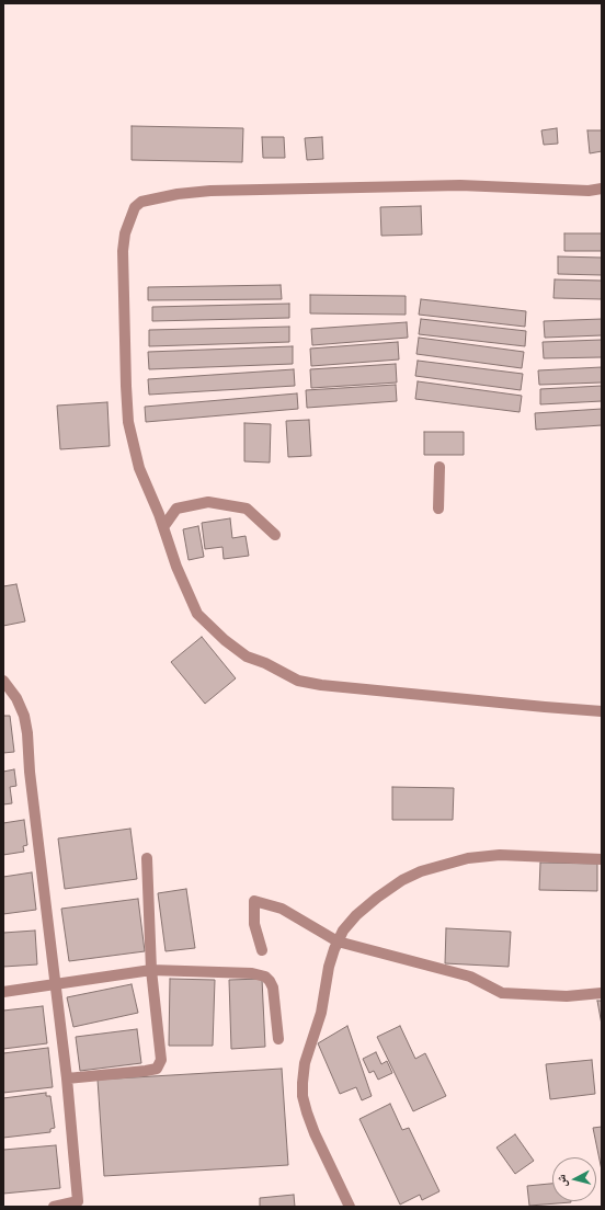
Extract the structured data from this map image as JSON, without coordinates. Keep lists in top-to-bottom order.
{
  "north": "left"
}
